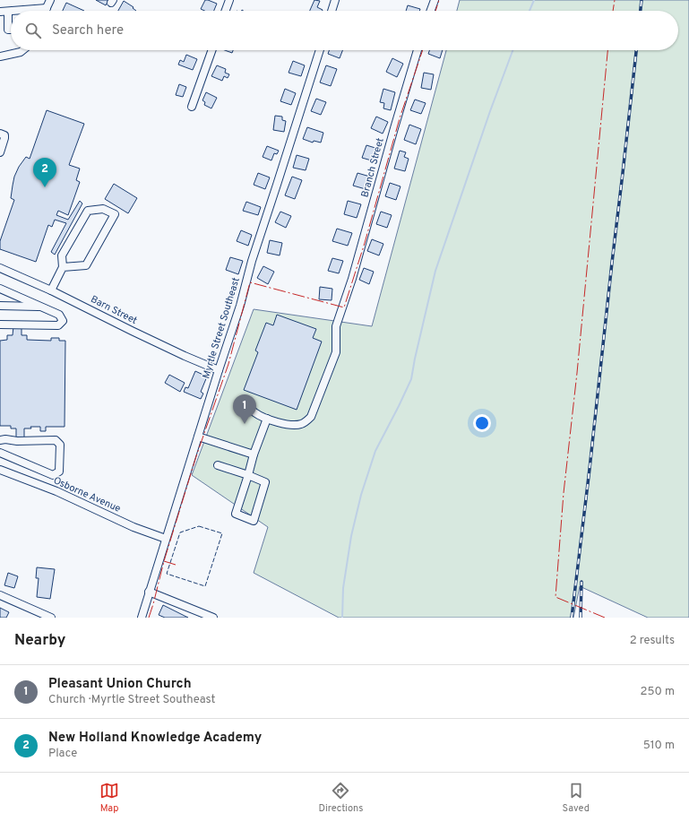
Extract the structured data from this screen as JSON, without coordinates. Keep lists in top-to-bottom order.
{
  "streets": {
    "street": [
      "Branch Street",
      "Barn Street",
      "Myrtle Street Southeast",
      "Osborne Avenue"
    ]
  },
  "crossings": [
    ["Barn Street", "Myrtle Street Southeast"],
    ["Myrtle Street Southeast", "Osborne Avenue"]
  ],
  "page": {
    "search": "Search here",
    "pins": ["2", "1"],
    "heading": ["Nearby", "2 results"],
    "list": [
      {
        "mark": "1",
        "name": "Pleasant Union Church",
        "note": "Church · Myrtle Street Southeast",
        "value": "250 m"
      },
      {
        "mark": "2",
        "name": "New Holland Knowledge Academy",
        "note": "Place",
        "value": "510 m"
      }
    ],
    "nav": ["Map", "Directions", "Saved"]
  }
}
